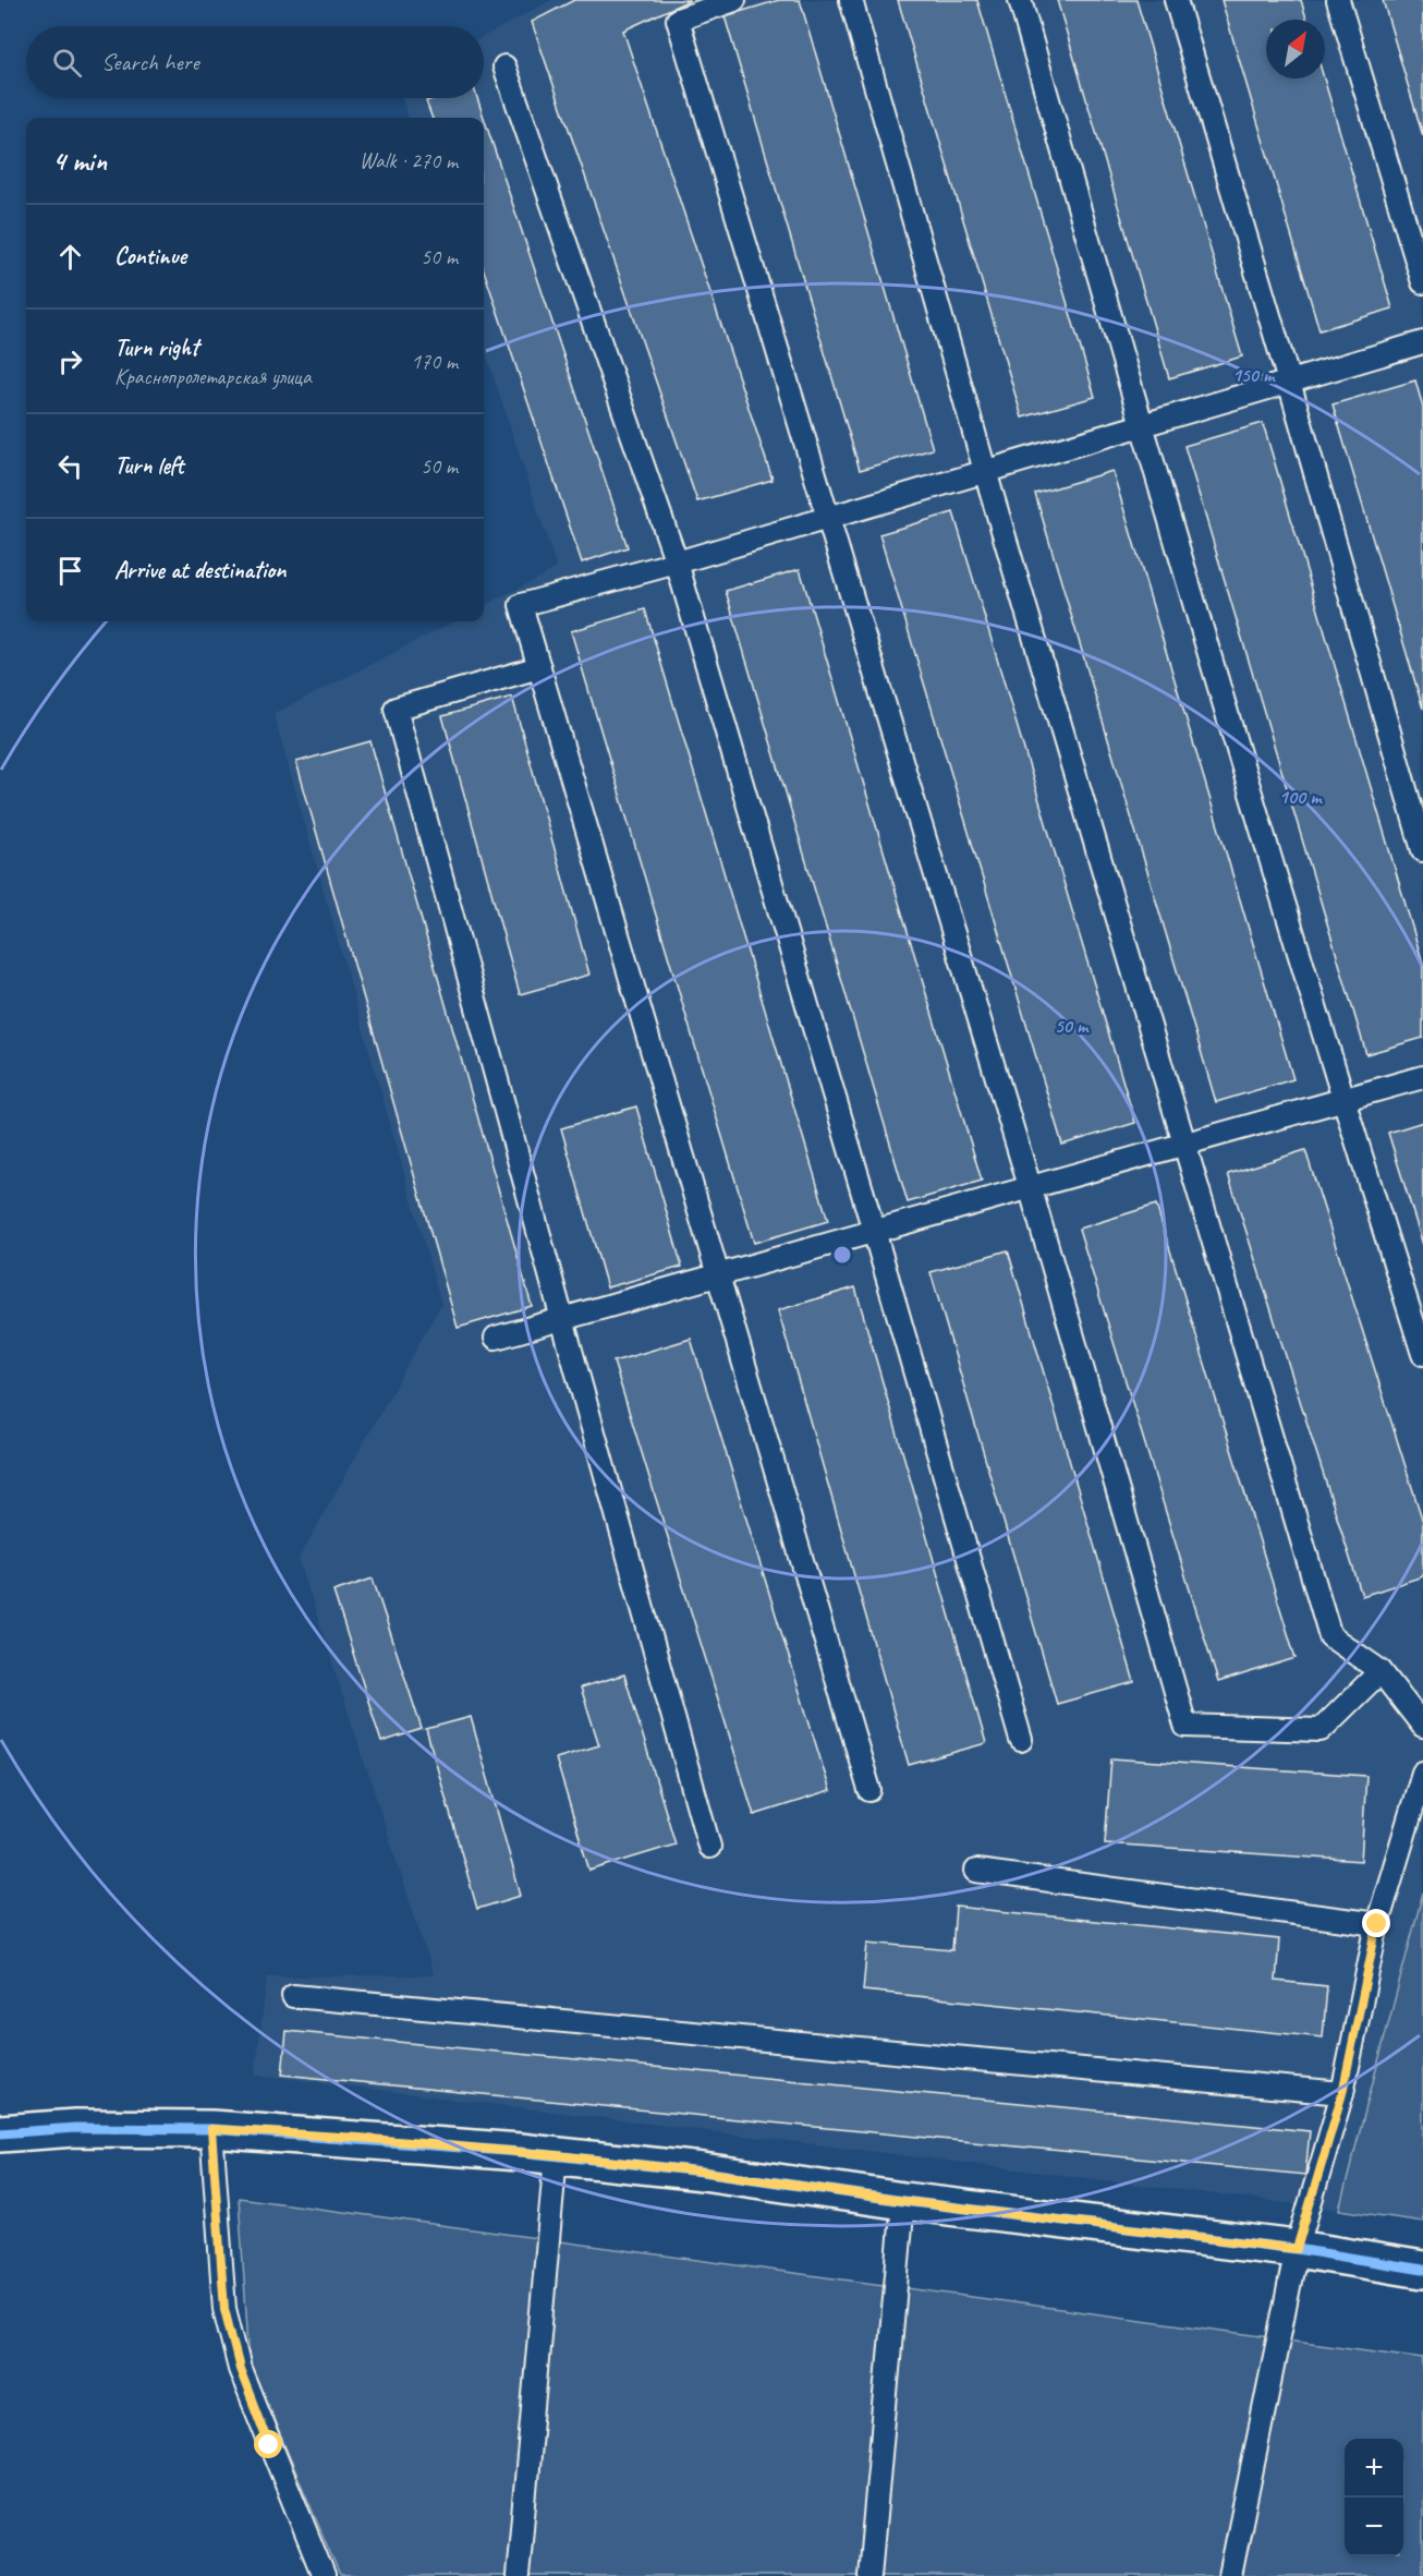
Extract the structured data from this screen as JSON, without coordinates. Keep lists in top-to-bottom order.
{
  "north": "top right",
  "page": {
    "search": "Search here",
    "heading": ["4 min", "Walk · 270 m"],
    "list": [
      ["Continue", "50 m"],
      ["Turn right", "Краснопролетарская улица", "170 m"],
      ["Turn left", "50 m"],
      "Arrive at destination"
    ],
    "map_buttons": ["+", "−"]
  },
  "rings": ["150 m", "100 m", "50 m"]
}
